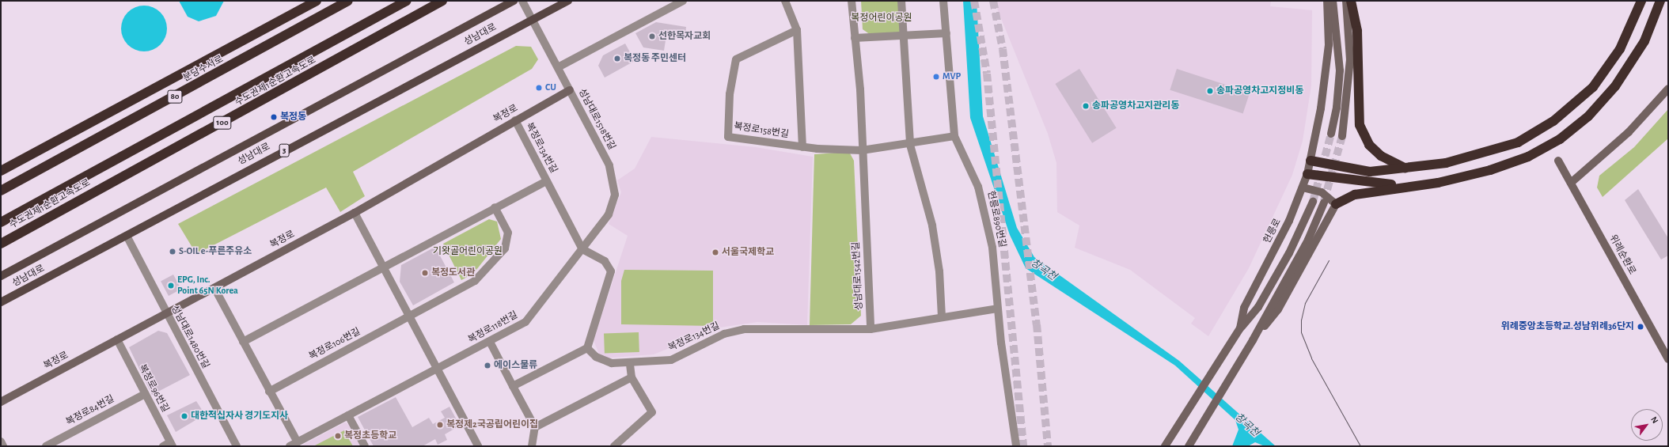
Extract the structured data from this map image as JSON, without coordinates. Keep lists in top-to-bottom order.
{
  "streets": {
    "highway": [
      "분당수서로",
      "수도권제1순환고속도로",
      "80",
      "100"
    ],
    "main road": [
      "성남대로",
      "복정로",
      "3",
      "헌릉로",
      "위례순환로"
    ],
    "street": [
      "성남대로1518번길",
      "복정로158번길",
      "복정로134번길",
      "헌릉로890번길",
      "성남대로1542번길",
      "복정로118번길",
      "성남대로1480번길",
      "복정로106번길",
      "복정로96번길",
      "복정로84번길"
    ]
  },
  "crossings": [
    ["성남대로", "성남대로1518번길"],
    ["성남대로", "성남대로1480번길"],
    ["복정로", "성남대로1518번길"],
    ["복정로", "복정로134번길"],
    ["복정로", "성남대로1480번길"],
    ["복정로", "복정로96번길"],
    ["성남대로1518번길", "복정로134번길"],
    ["성남대로1518번길", "복정로118번길"],
    ["복정로158번길", "성남대로1542번길"],
    ["복정로134번길", "성남대로1542번길"],
    ["복정로134번길", "복정로118번길"],
    ["복정로96번길", "복정로84번길"]
  ],
  "water": ["창곡천"],
  "parks": ["복정어린이공원", "기왓골어린이공원"],
  "places": [
    "선한목자교회",
    "복정동 주민센터",
    "MVP",
    "CU",
    "송파공영차고지정비동",
    "송파공영차고지관리동",
    "복정동",
    "S-OIL e-푸른주유소",
    "서울국제학교",
    "복정도서관",
    "EPG, Inc. Point 65N Korea",
    "위례중앙초등학교.성남위례36단지",
    "에이스물류",
    "대한적십자사 경기도지사",
    "복정제2국공립어린이집",
    "복정초등학교"
  ],
  "north": "top right"
}
